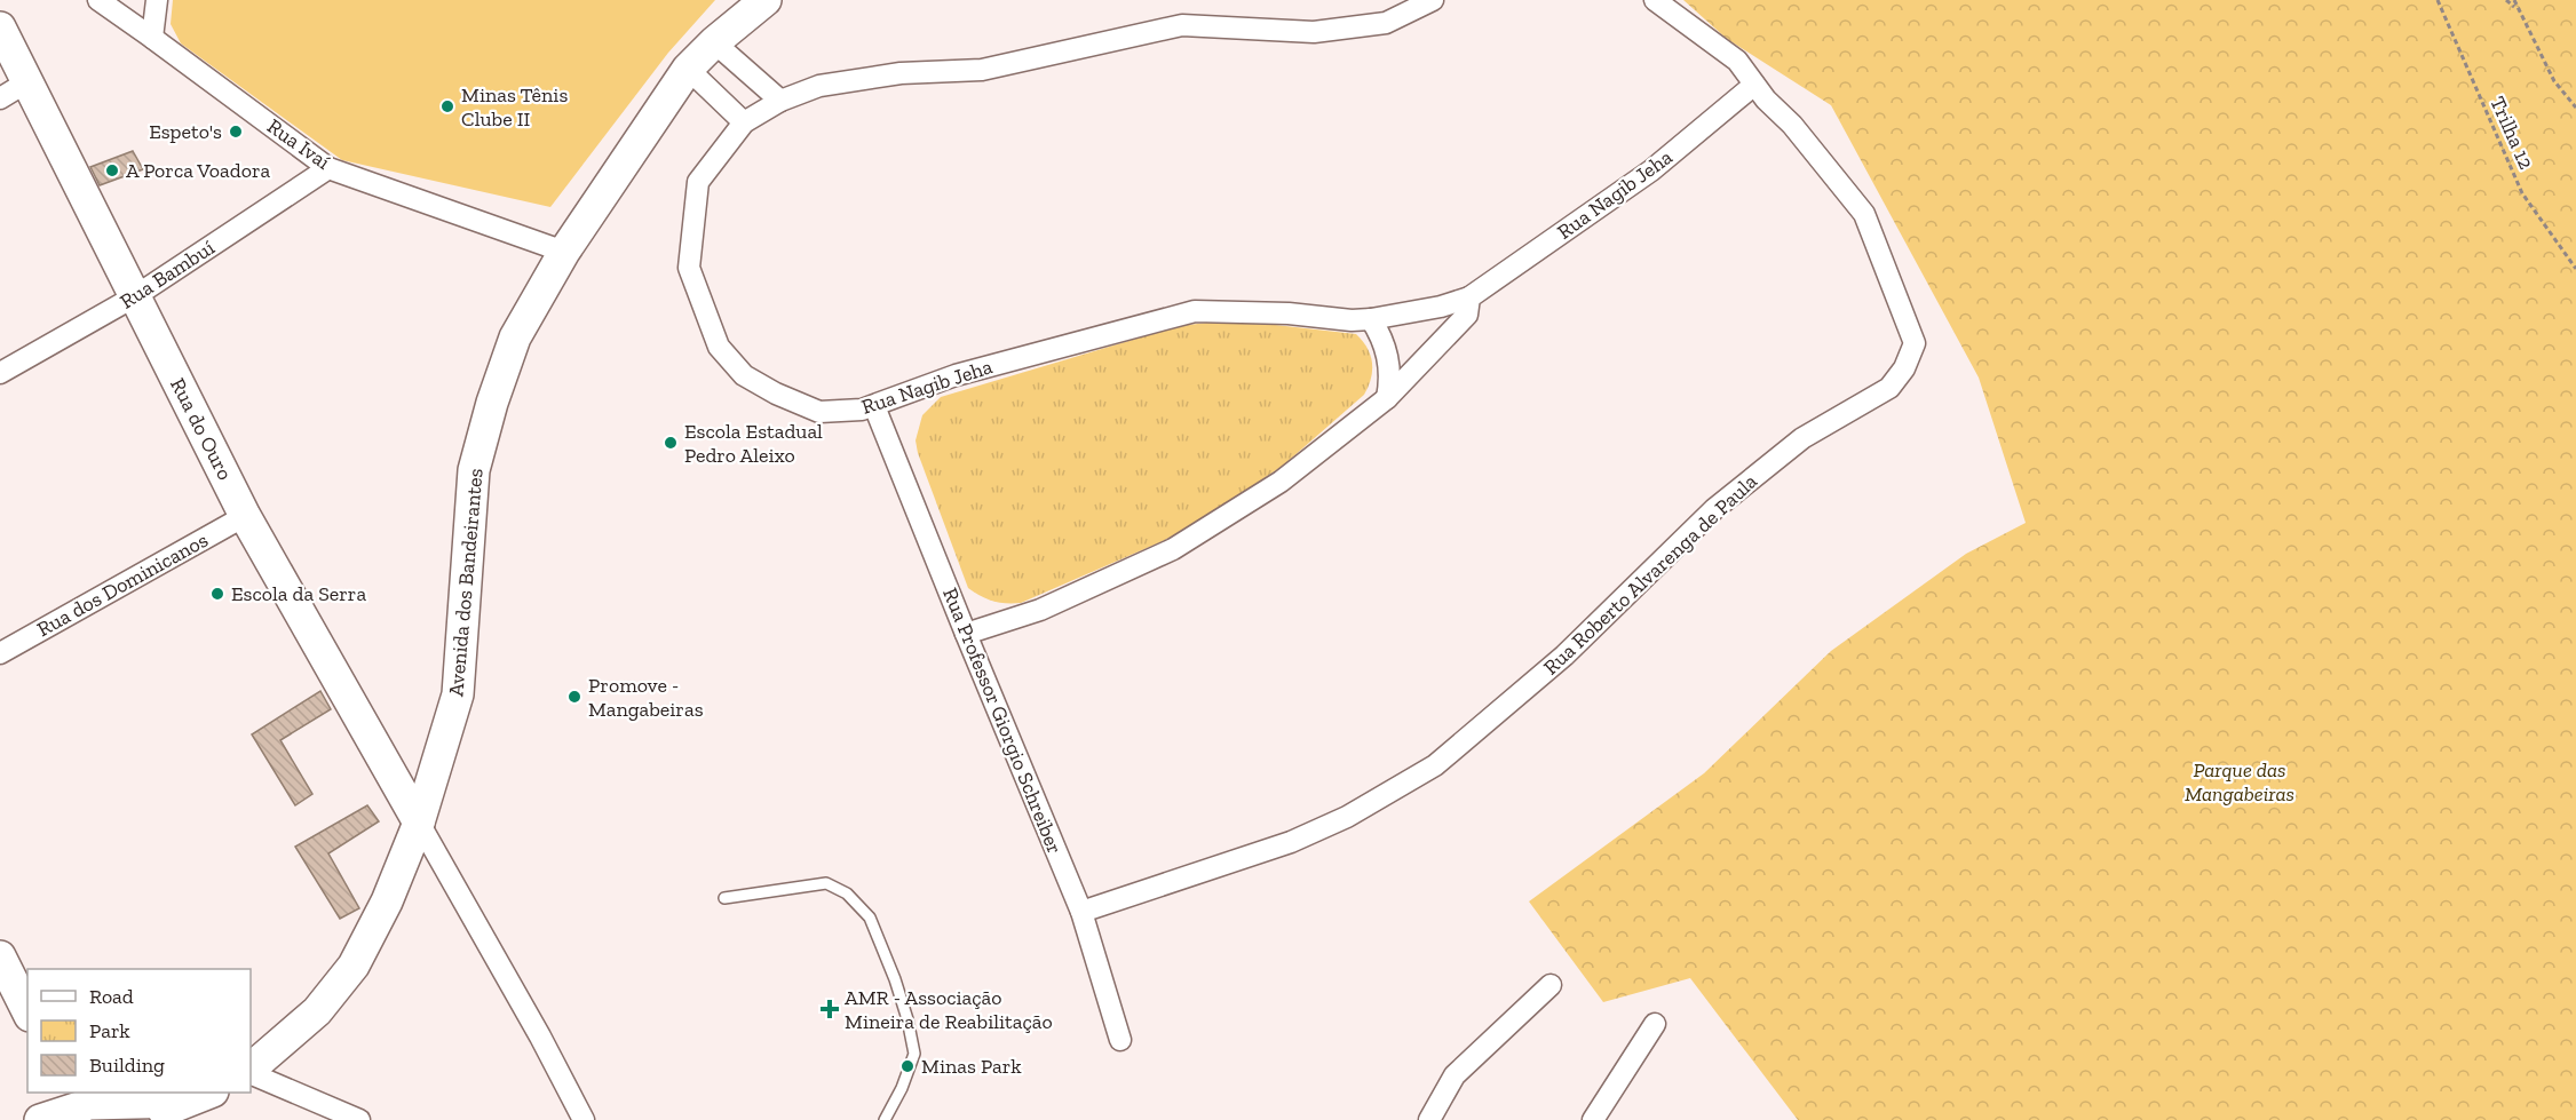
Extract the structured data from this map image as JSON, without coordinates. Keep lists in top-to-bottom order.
{
  "streets": {
    "street": [
      "Rua Ivaí",
      "Rua Nagib Jeha",
      "Rua Bambuí",
      "Rua do Ouro",
      "Rua Roberto Alvarenga de Paula",
      "Avenida dos Bandeirantes",
      "Rua dos Dominicanos",
      "Rua Professor Giorgio Schreiber"
    ],
    "path": ["Trilha 12"]
  },
  "crossings": [
    ["Rua Ivaí", "Rua Bambuí"],
    ["Rua Ivaí", "Avenida dos Bandeirantes"],
    ["Rua Nagib Jeha", "Rua Roberto Alvarenga de Paula"],
    ["Rua Nagib Jeha", "Rua Professor Giorgio Schreiber"],
    ["Rua Bambuí", "Rua do Ouro"],
    ["Rua do Ouro", "Avenida dos Bandeirantes"],
    ["Rua do Ouro", "Rua dos Dominicanos"],
    ["Rua Roberto Alvarenga de Paula", "Rua Professor Giorgio Schreiber"]
  ],
  "parks": ["Parque das Mangabeiras"],
  "places": {
    "other": [
      "Minas Tênis Clube II",
      "Espeto's",
      "A Porca Voadora",
      "Escola Estadual Pedro Aleixo",
      "Escola da Serra",
      "Promove - Mangabeiras",
      "Minas Park"
    ],
    "health": ["AMR - Associação Mineira de Reabilitação"]
  },
  "legend": ["Road", "Park", "Building"]
}
